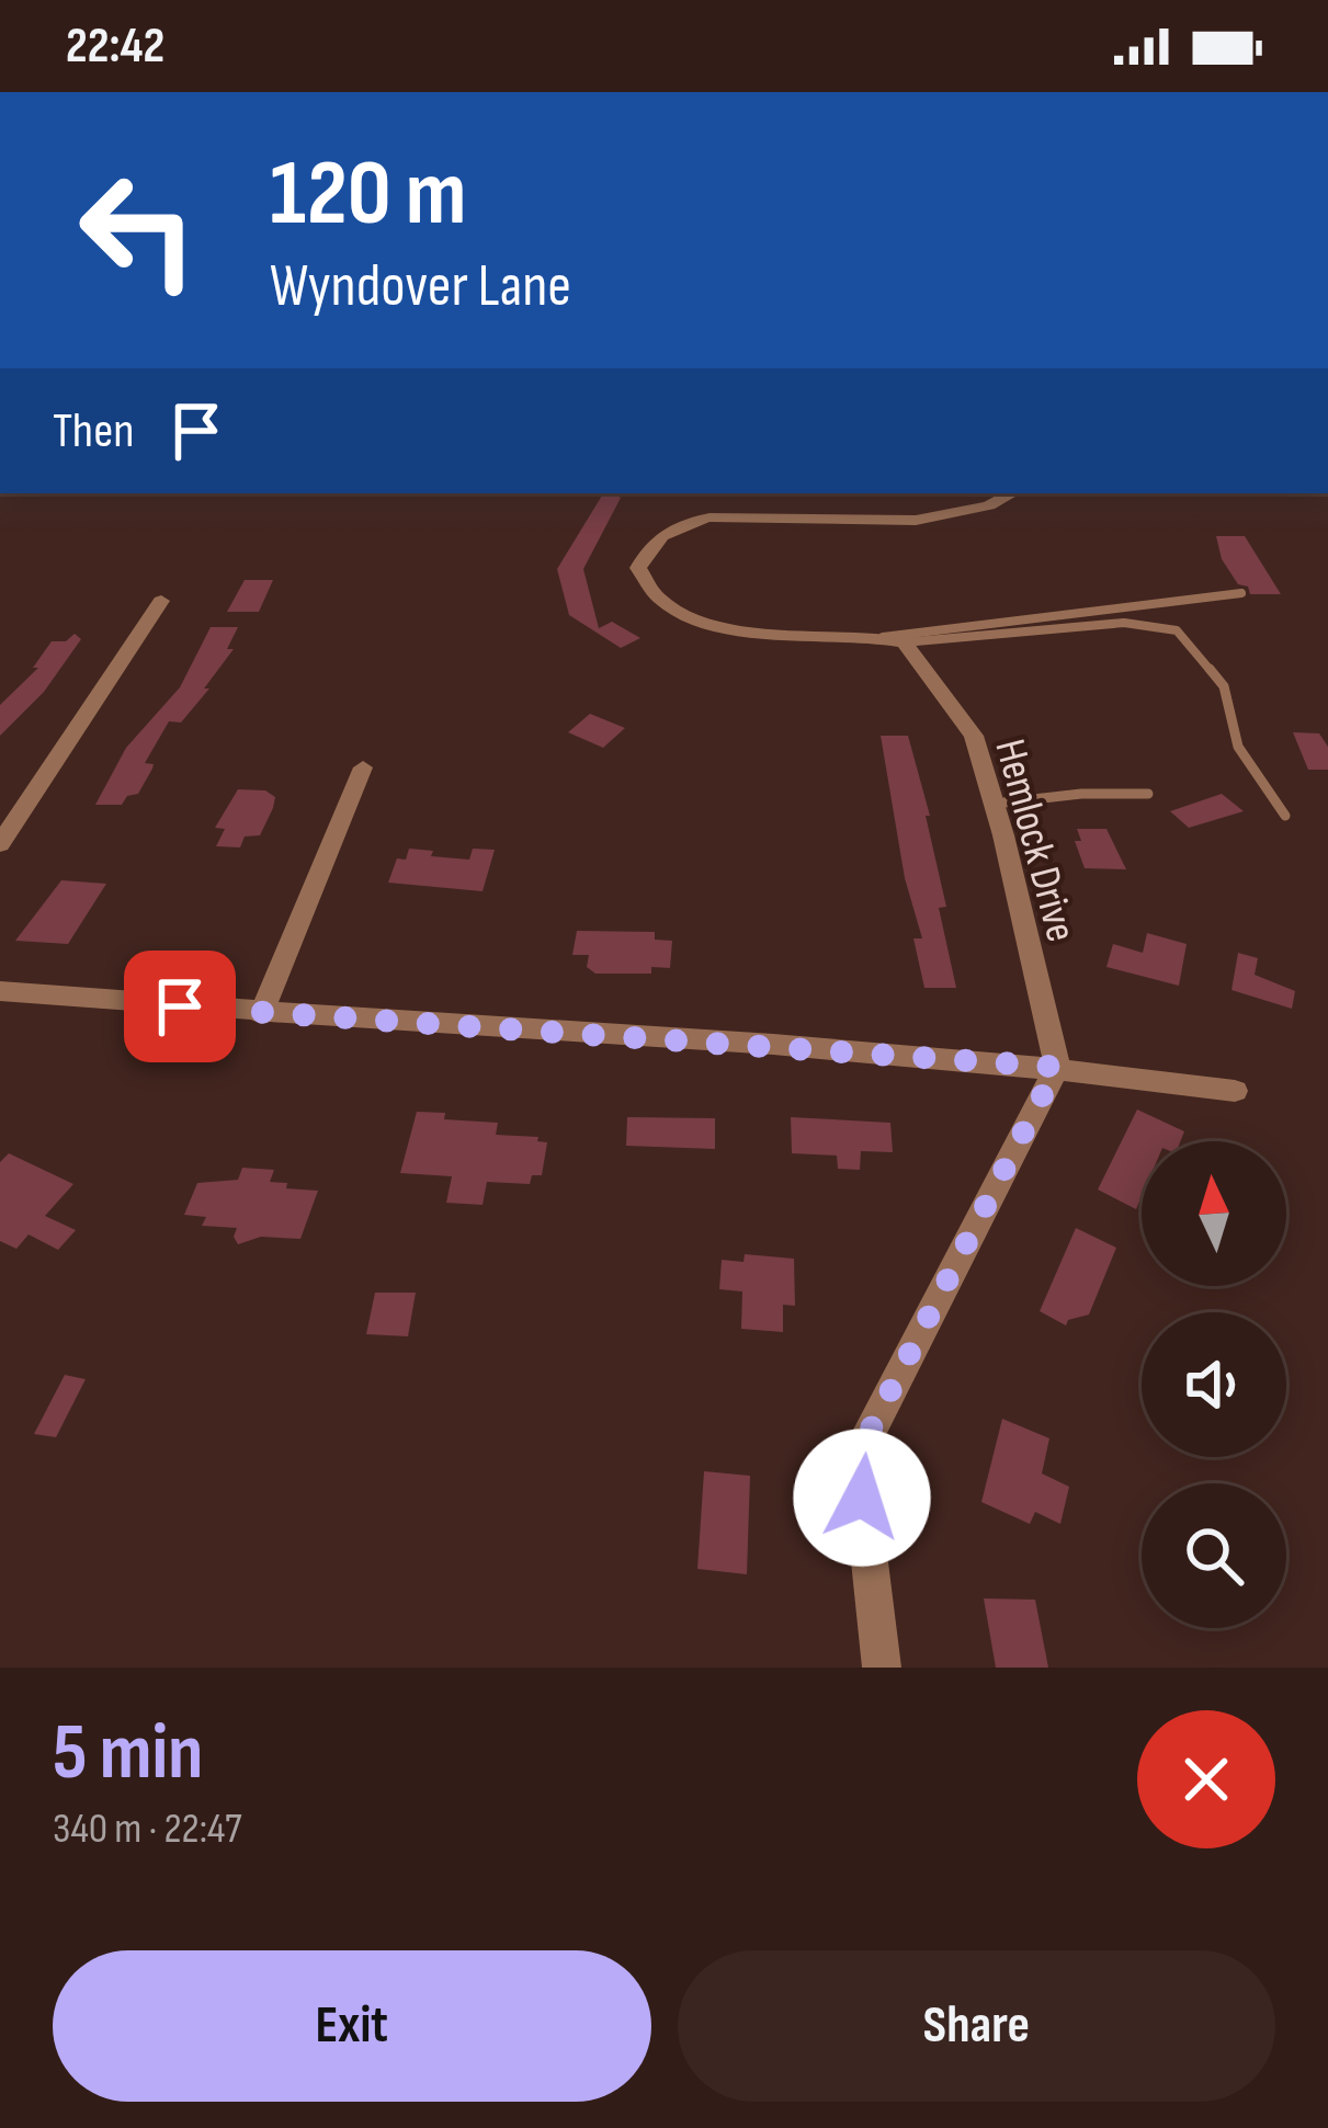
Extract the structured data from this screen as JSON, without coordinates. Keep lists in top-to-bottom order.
{
  "streets": {
    "street": ["Hemlock Drive"]
  },
  "north": "top",
  "page": {
    "status": "22:42",
    "turn": ["120 m", "Wyndover Lane"],
    "then": "Then",
    "heading": ["5 min", "340 m · 22:47"],
    "buttons": ["Exit", "Share"]
  }
}
